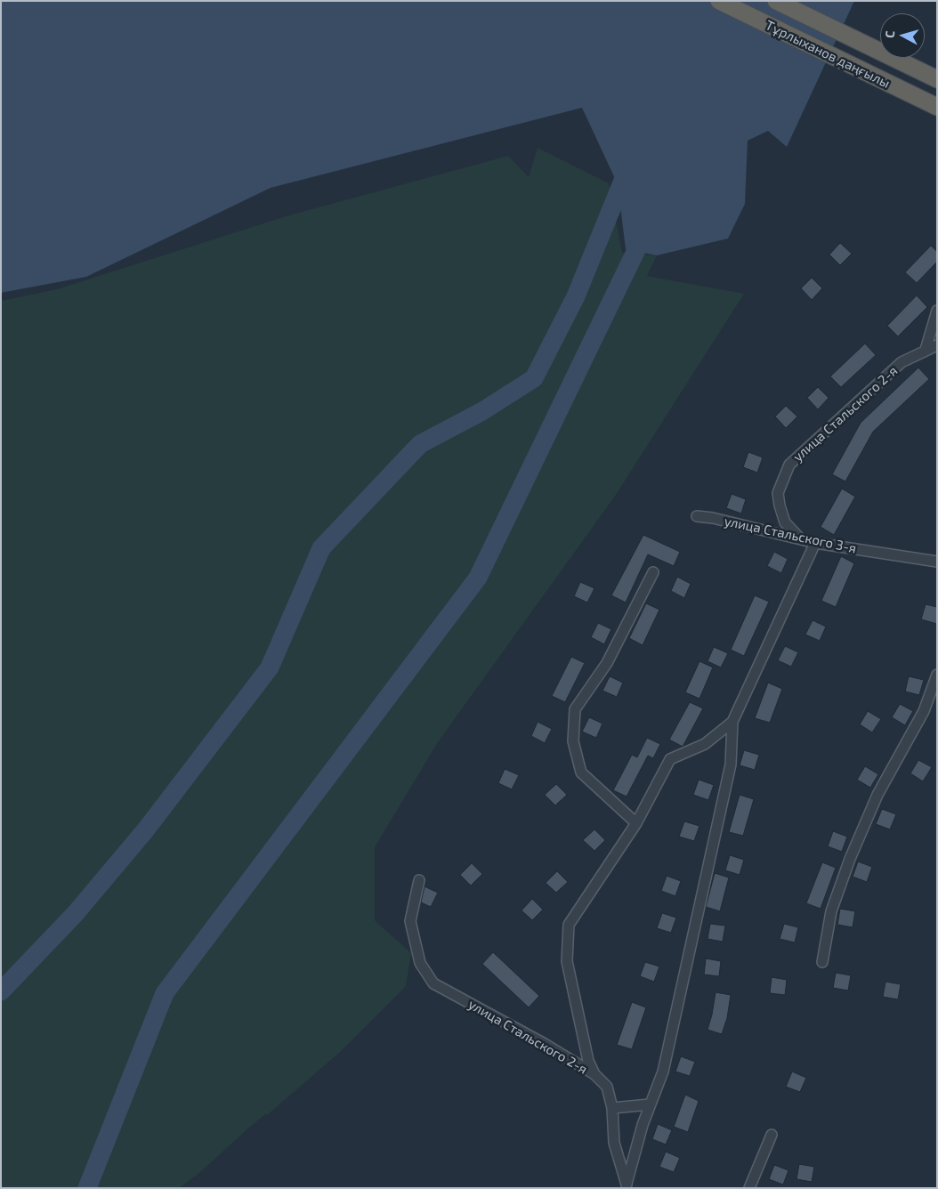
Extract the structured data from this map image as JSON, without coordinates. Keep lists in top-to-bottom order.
{
  "streets": {
    "highway": ["Тұрлыханов даңғылы"],
    "street": ["улица Стальского 2-я", "улица Стальского 3-я"]
  },
  "crossings": [
    ["улица Стальского 2-я", "улица Стальского 3-я"]
  ],
  "north": "left"
}
